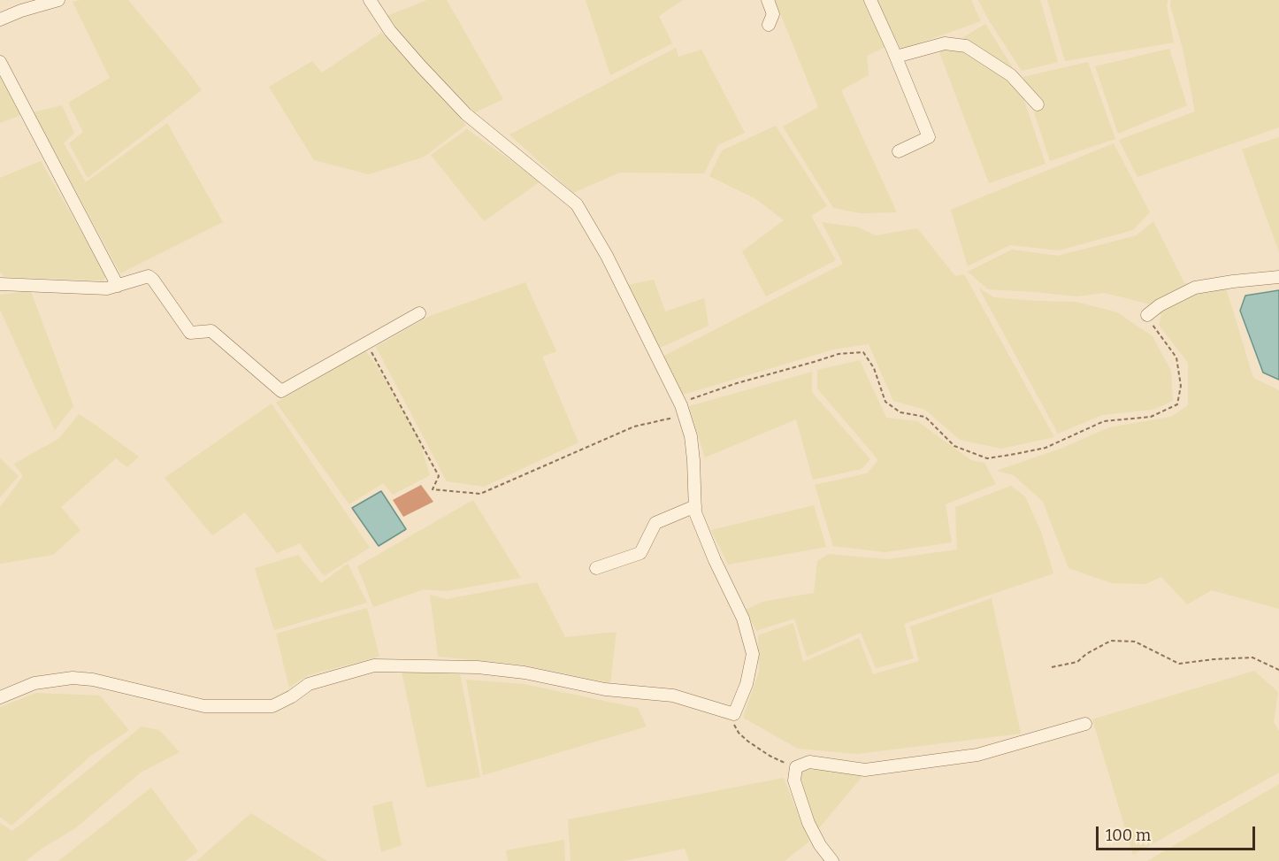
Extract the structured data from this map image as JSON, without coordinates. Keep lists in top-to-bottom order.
{
  "scale_bar": "100 m"
}
